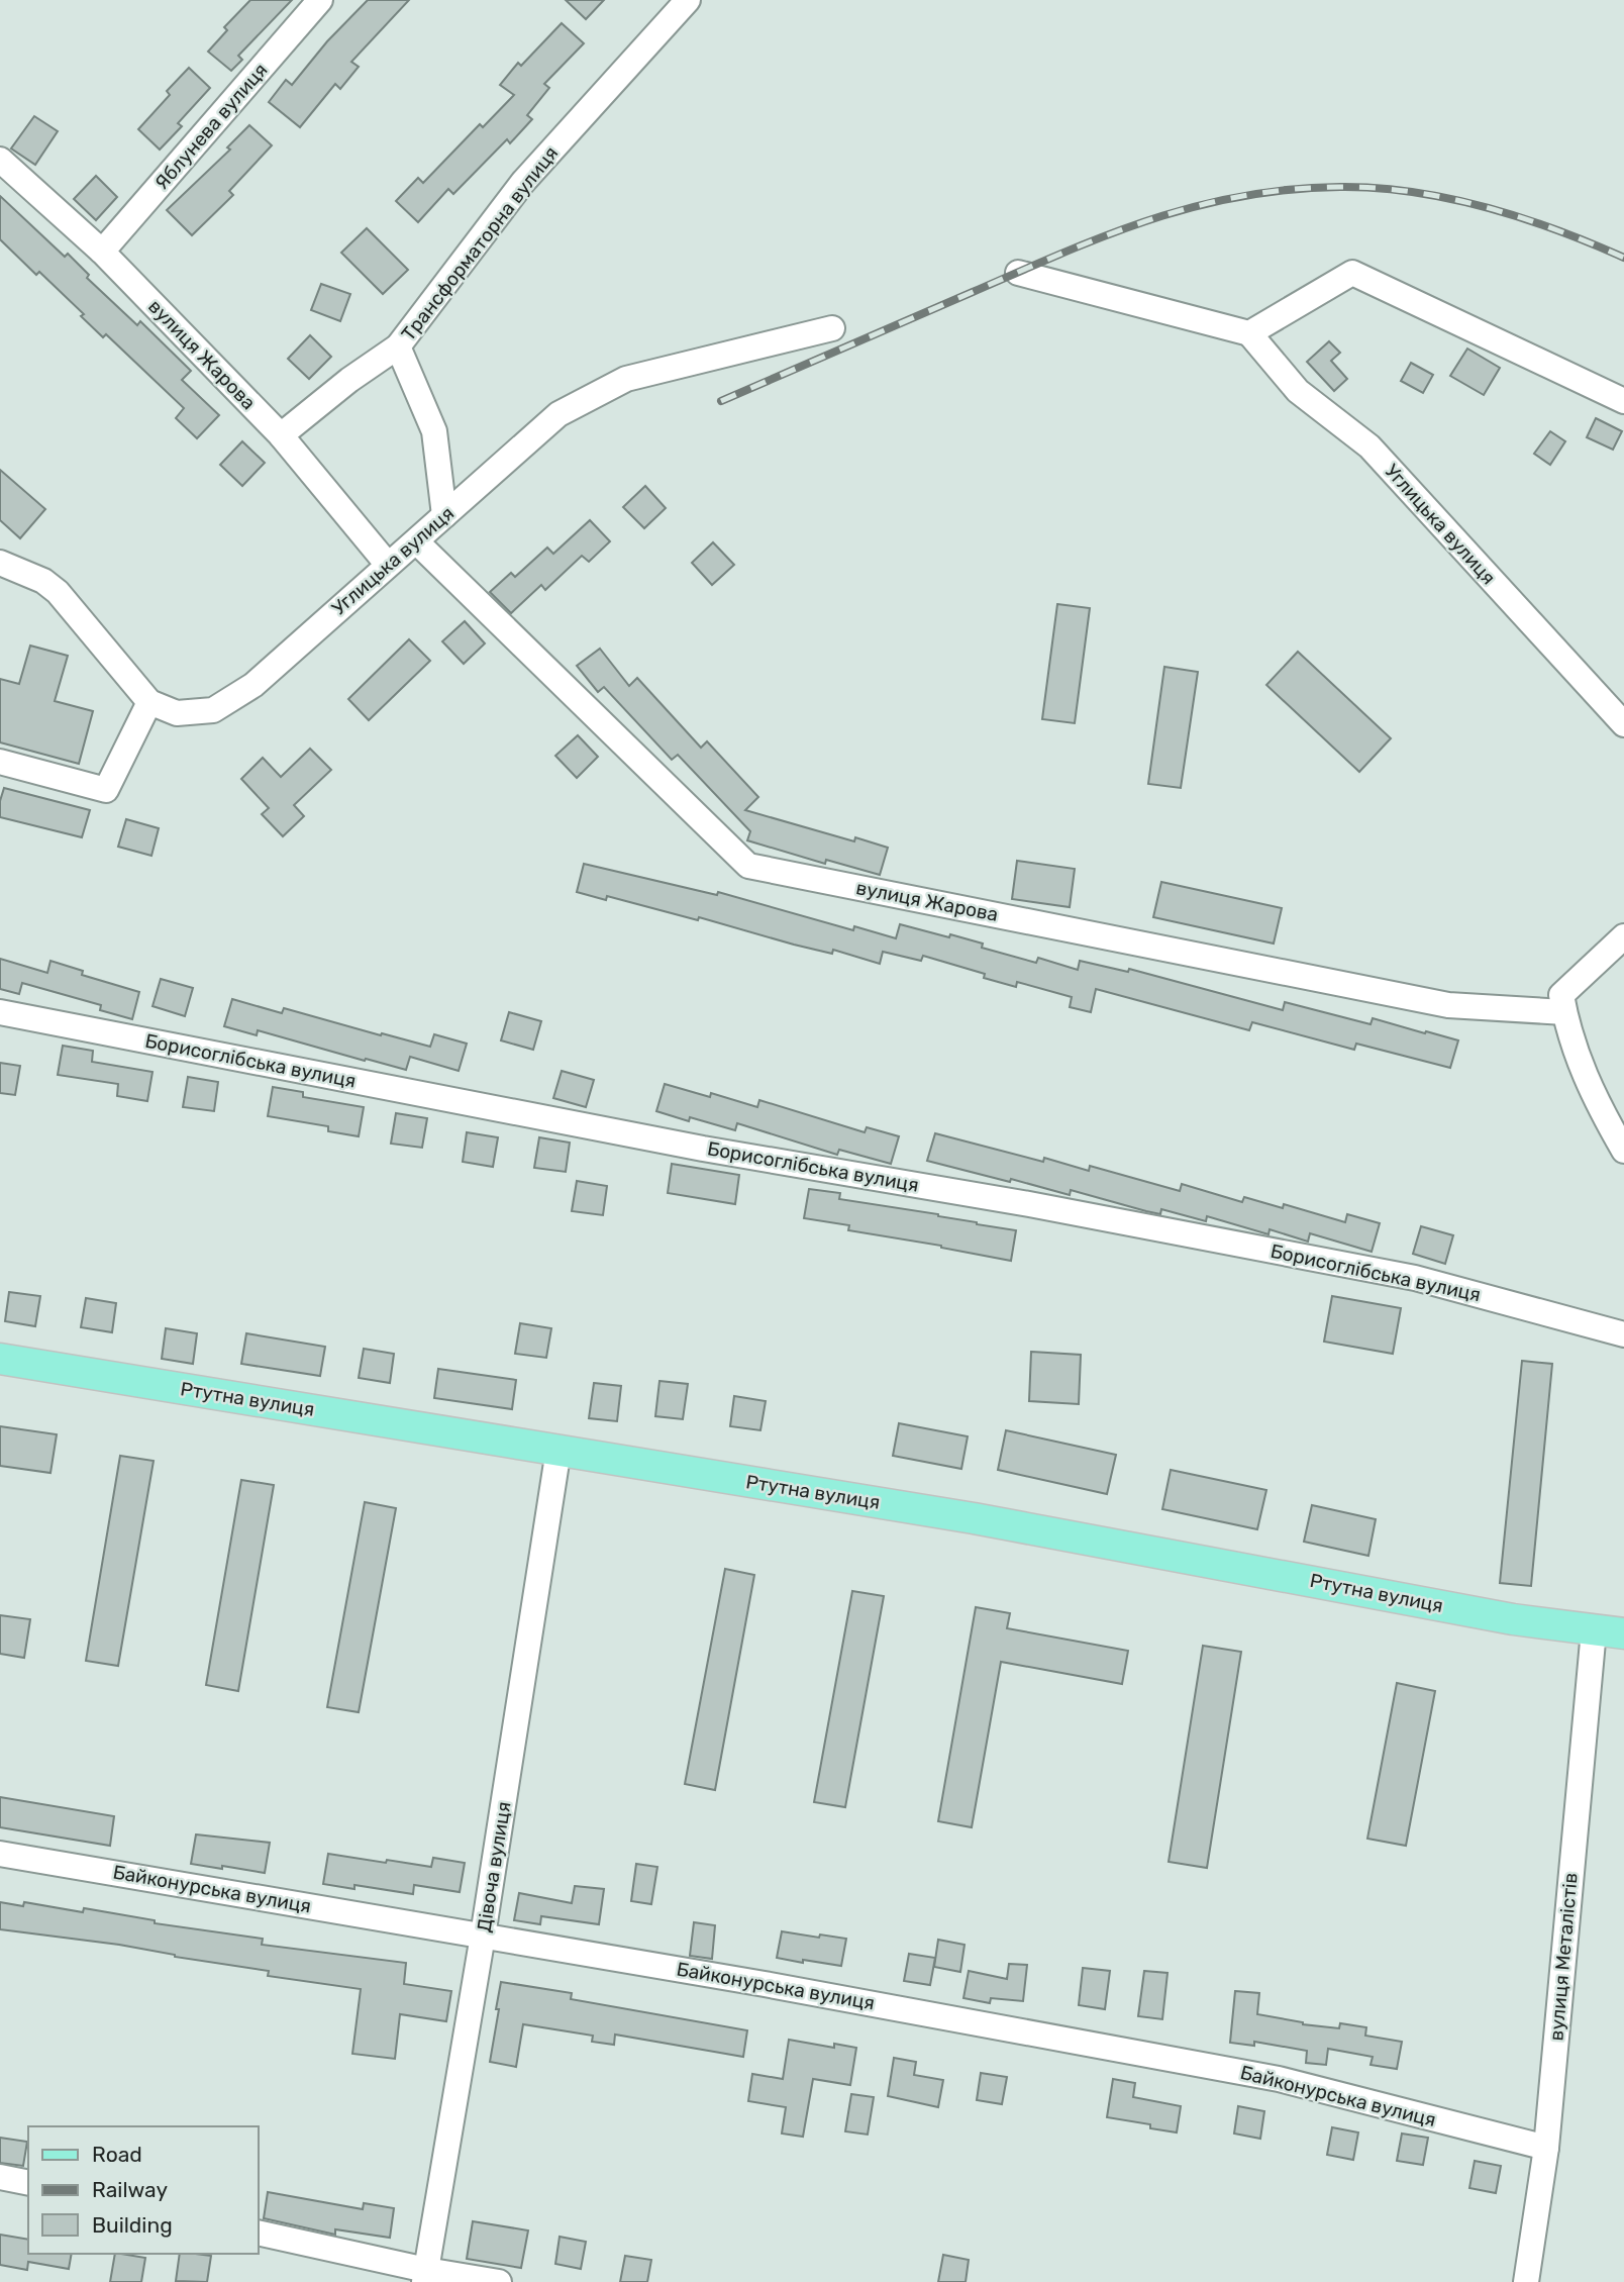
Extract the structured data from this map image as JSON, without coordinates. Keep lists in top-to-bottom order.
{
  "streets": {
    "main road": ["Ртутна вулиця"],
    "street": [
      "Яблунева вулиця",
      "Трансформаторна вулиця",
      "вулиця Жарова",
      "Углицька вулиця",
      "Борисоглібська вулиця",
      "Дівоча вулиця",
      "Байконурська вулиця",
      "вулиця Металістів"
    ]
  },
  "crossings": [
    ["Яблунева вулиця", "вулиця Жарова"],
    ["Трансформаторна вулиця", "вулиця Жарова"],
    ["вулиця Жарова", "Углицька вулиця"],
    ["Ртутна вулиця", "Дівоча вулиця"],
    ["Ртутна вулиця", "вулиця Металістів"],
    ["Дівоча вулиця", "Байконурська вулиця"],
    ["Байконурська вулиця", "вулиця Металістів"]
  ],
  "legend": ["Road", "Railway", "Building"]
}
